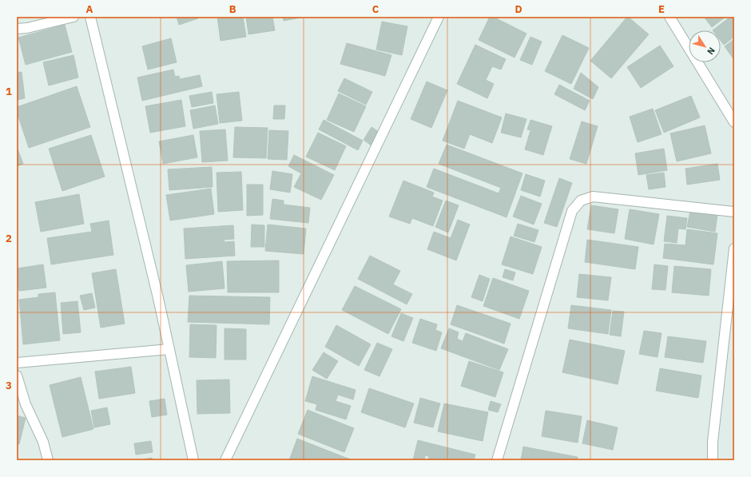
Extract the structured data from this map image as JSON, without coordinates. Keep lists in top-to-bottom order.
{
  "north": "bottom right",
  "grid": {
    "columns": [
      "A",
      "B",
      "C",
      "D",
      "E"
    ],
    "rows": ["1", "2", "3"]
  }
}
